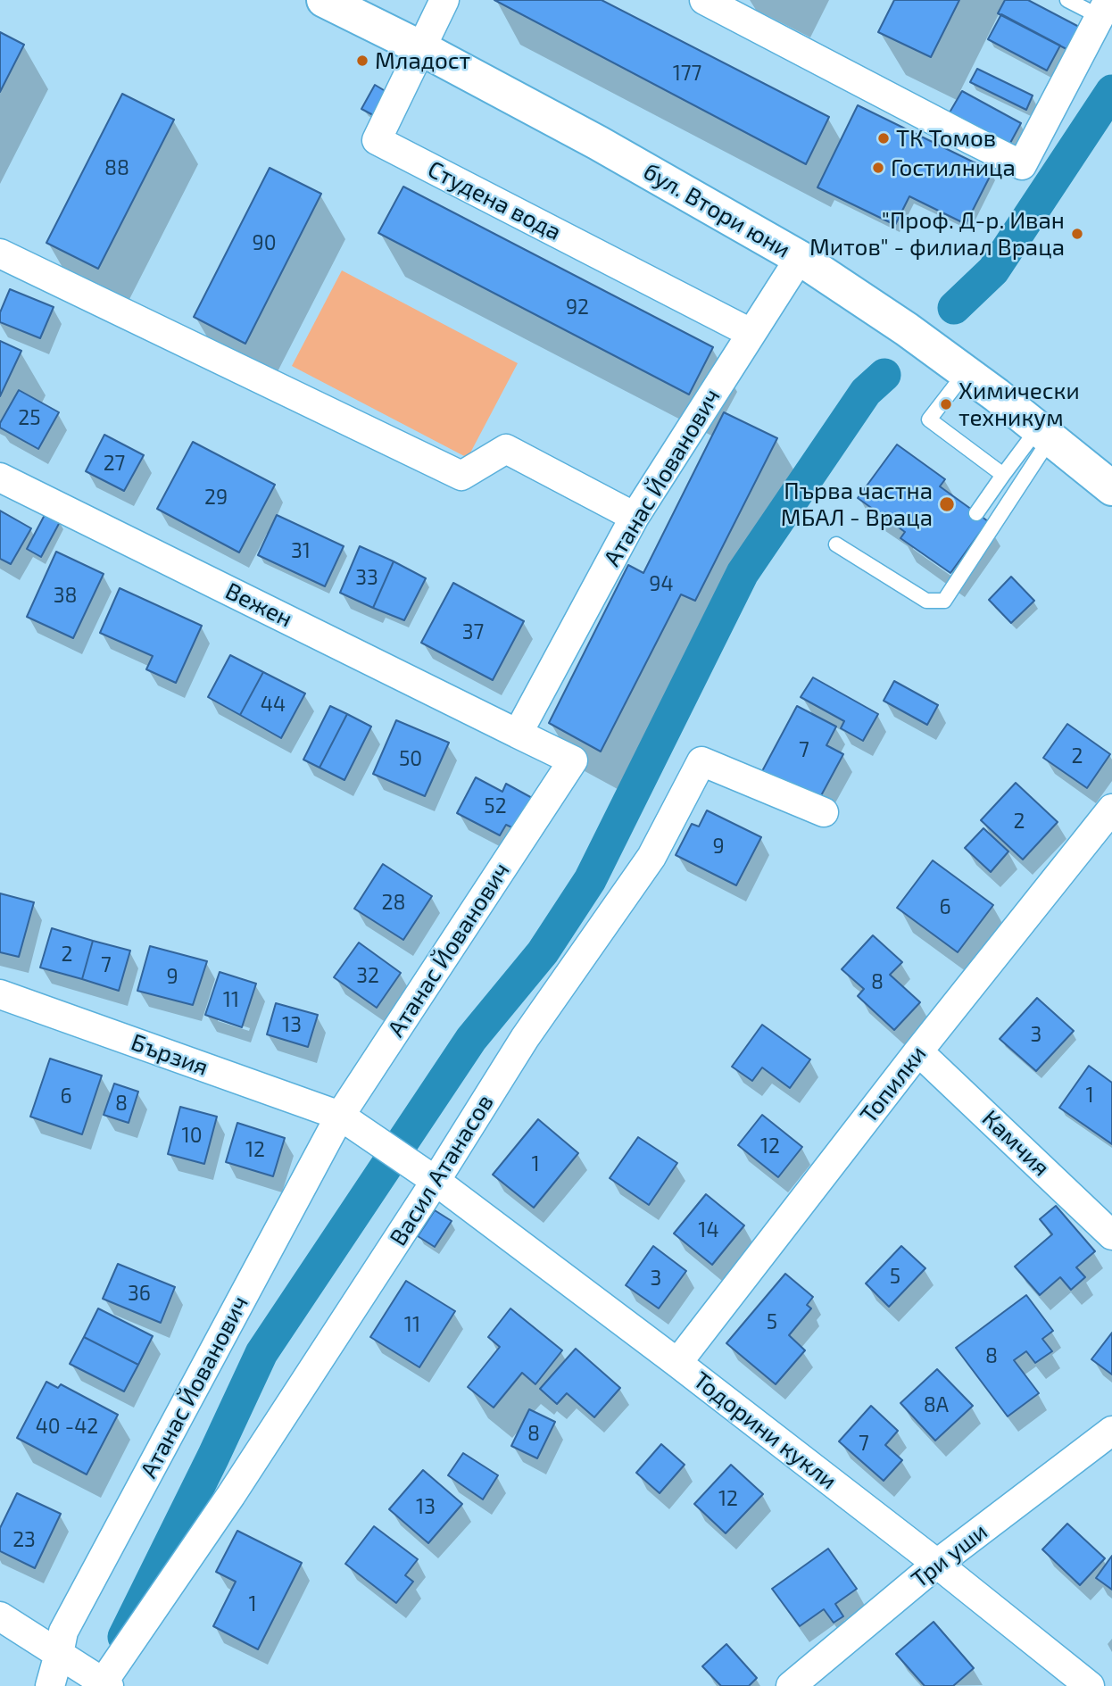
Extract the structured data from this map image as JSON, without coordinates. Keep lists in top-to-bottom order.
{
  "streets": {
    "street": [
      "Студена вода",
      "бул. Втори юни",
      "Атанас Йованович",
      "Вежен",
      "Бързия",
      "Топилки",
      "Камчия",
      "Васил Атанасов",
      "Тодорини кукли",
      "Три уши"
    ]
  },
  "crossings": [
    ["Студена вода", "бул. Втори юни"],
    ["Студена вода", "Атанас Йованович"],
    ["бул. Втори юни", "Атанас Йованович"],
    ["Атанас Йованович", "Вежен"],
    ["Атанас Йованович", "Бързия"],
    ["Бързия", "Васил Атанасов"],
    ["Бързия", "Тодорини кукли"],
    ["Топилки", "Камчия"],
    ["Топилки", "Тодорини кукли"],
    ["Васил Атанасов", "Тодорини кукли"],
    ["Тодорини кукли", "Три уши"]
  ],
  "places": [
    "Младост",
    "ТК Томов",
    "Гостилница",
    "\"Проф. Д-р. Иван Митов\" - филиал Враца",
    "Химически техникум",
    "Първа частна МБАЛ - Враца"
  ],
  "house_numbers": [
    "177",
    "88",
    "90",
    "92",
    "25",
    "27",
    "29",
    "31",
    "33",
    "94",
    "38",
    "37",
    "44",
    "7",
    "2",
    "50",
    "52",
    "2",
    "9",
    "28",
    "6",
    "2",
    "7",
    "32",
    "9",
    "8",
    "11",
    "13",
    "3",
    "1",
    "6",
    "8",
    "10",
    "12",
    "12",
    "1",
    "14",
    "5",
    "3",
    "36",
    "5",
    "11",
    "8",
    "8A",
    "40 -42",
    "8",
    "7",
    "12",
    "13",
    "23",
    "1"
  ]
}
